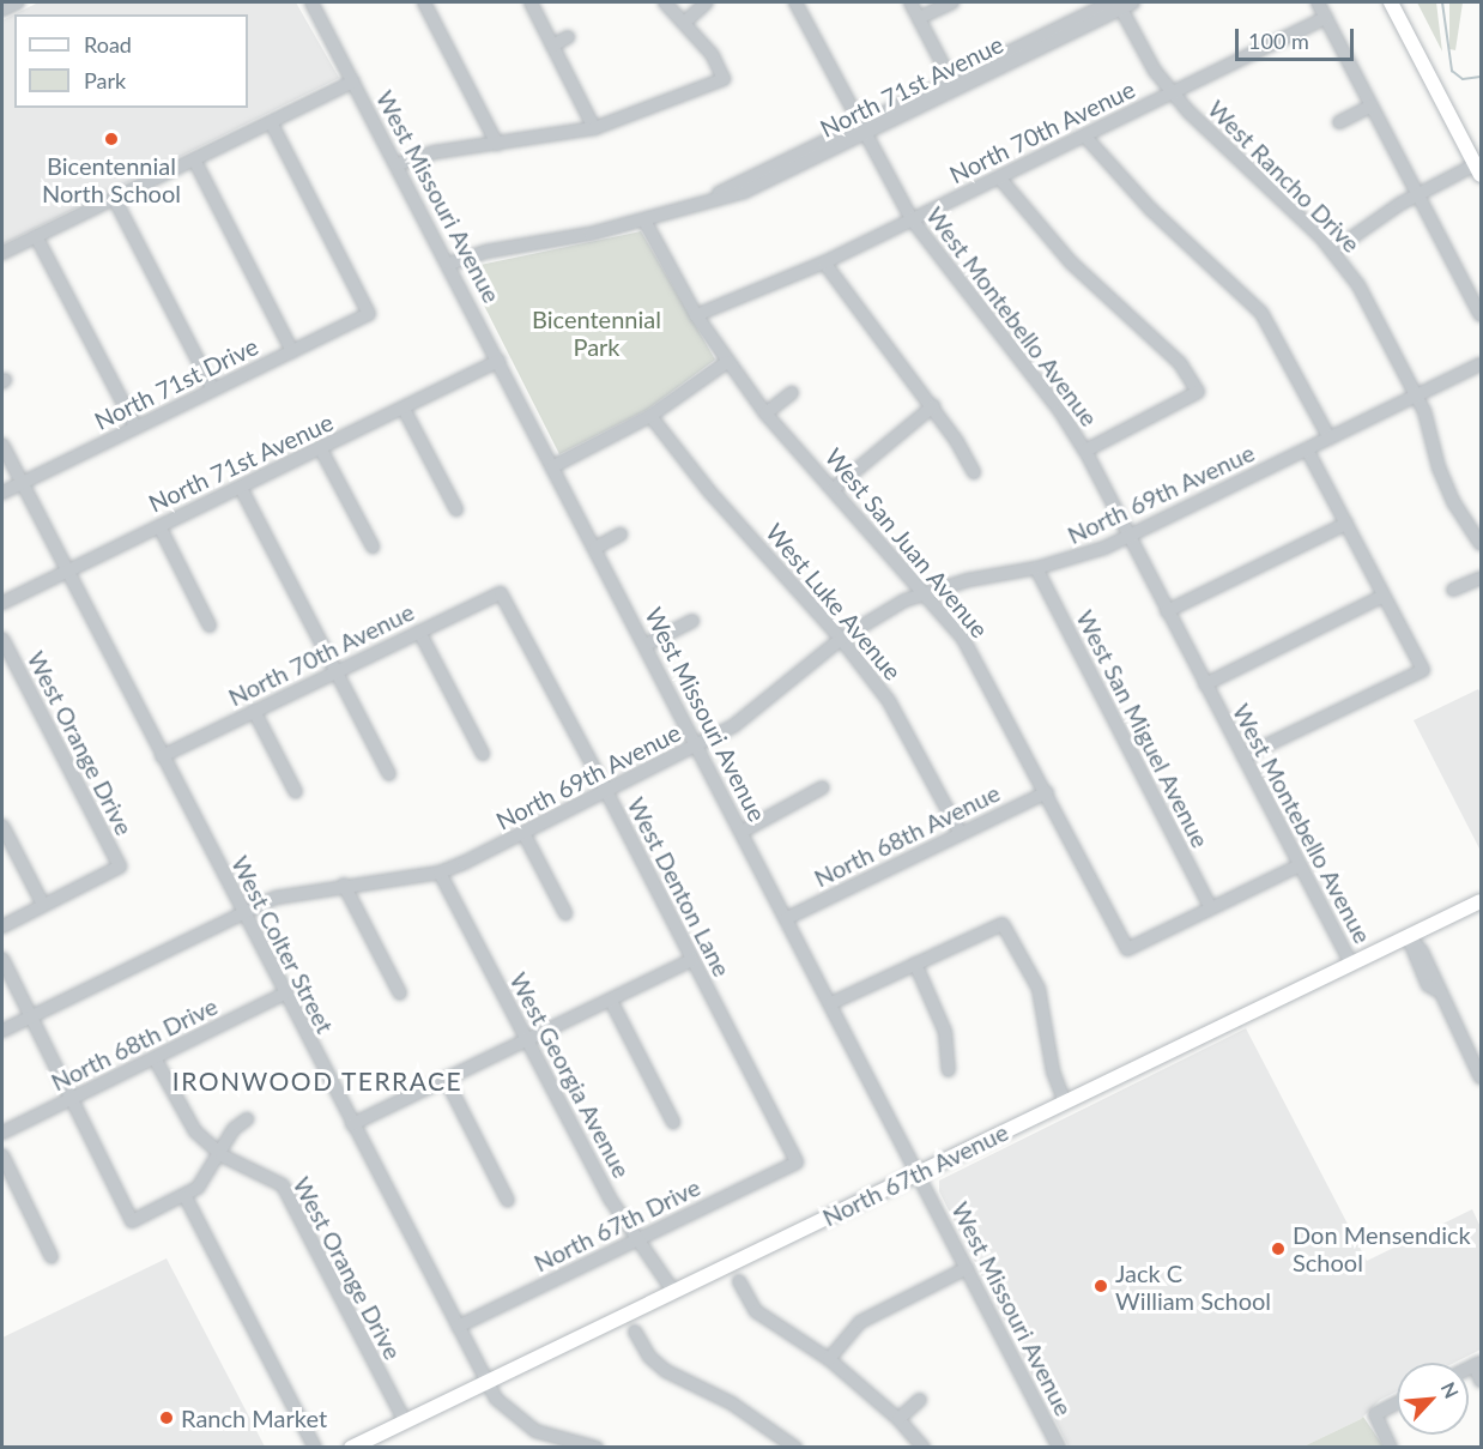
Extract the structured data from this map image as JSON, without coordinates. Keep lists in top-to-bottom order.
{
  "streets": {
    "main road": ["North 67th Avenue"],
    "street": [
      "North 71st Avenue",
      "North 70th Avenue",
      "West Rancho Drive",
      "West Missouri Avenue",
      "West Montebello Avenue",
      "North 71st Drive",
      "North 69th Avenue",
      "West San Juan Avenue",
      "West Luke Avenue",
      "West San Miguel Avenue",
      "West Orange Drive",
      "North 68th Avenue",
      "West Denton Lane",
      "West Colter Street",
      "North 68th Drive",
      "West Georgia Avenue",
      "North 67th Drive"
    ]
  },
  "crossings": [
    ["North 71st Avenue", "West Rancho Drive"],
    ["North 71st Avenue", "West Missouri Avenue"],
    ["North 71st Avenue", "West Montebello Avenue"],
    ["North 71st Avenue", "West San Juan Avenue"],
    ["North 71st Avenue", "West Colter Street"],
    ["North 70th Avenue", "West Rancho Drive"],
    ["North 70th Avenue", "West Montebello Avenue"],
    ["North 70th Avenue", "West San Juan Avenue"],
    ["North 70th Avenue", "West Denton Lane"],
    ["North 70th Avenue", "West Colter Street"],
    ["West Rancho Drive", "North 69th Avenue"],
    ["West Missouri Avenue", "North 69th Avenue"],
    ["West Missouri Avenue", "North 68th Avenue"],
    ["West Missouri Avenue", "North 67th Avenue"],
    ["West Montebello Avenue", "North 69th Avenue"],
    ["West Montebello Avenue", "North 67th Avenue"],
    ["North 71st Drive", "West Colter Street"],
    ["North 69th Avenue", "West San Juan Avenue"],
    ["North 69th Avenue", "West Luke Avenue"],
    ["North 69th Avenue", "West San Miguel Avenue"],
    ["North 69th Avenue", "West Denton Lane"],
    ["North 69th Avenue", "West Colter Street"],
    ["North 69th Avenue", "West Georgia Avenue"],
    ["West San Juan Avenue", "West San Miguel Avenue"],
    ["West San Juan Avenue", "North 68th Avenue"],
    ["West Luke Avenue", "North 68th Avenue"],
    ["West Orange Drive", "North 68th Drive"],
    ["West Orange Drive", "North 67th Avenue"],
    ["West Denton Lane", "North 67th Drive"],
    ["West Colter Street", "North 68th Drive"],
    ["West Colter Street", "North 67th Avenue"],
    ["West Colter Street", "North 67th Drive"],
    ["West Georgia Avenue", "North 67th Avenue"],
    ["West Georgia Avenue", "North 67th Drive"]
  ],
  "districts": ["IRONWOOD TERRACE"],
  "parks": ["Bicentennial Park"],
  "places": [
    "Bicentennial North School",
    "Don Mensendick School",
    "Jack C William School",
    "Ranch Market"
  ],
  "legend": ["Road", "Park"],
  "scale_bar": "100 m",
  "north": "top right"
}
